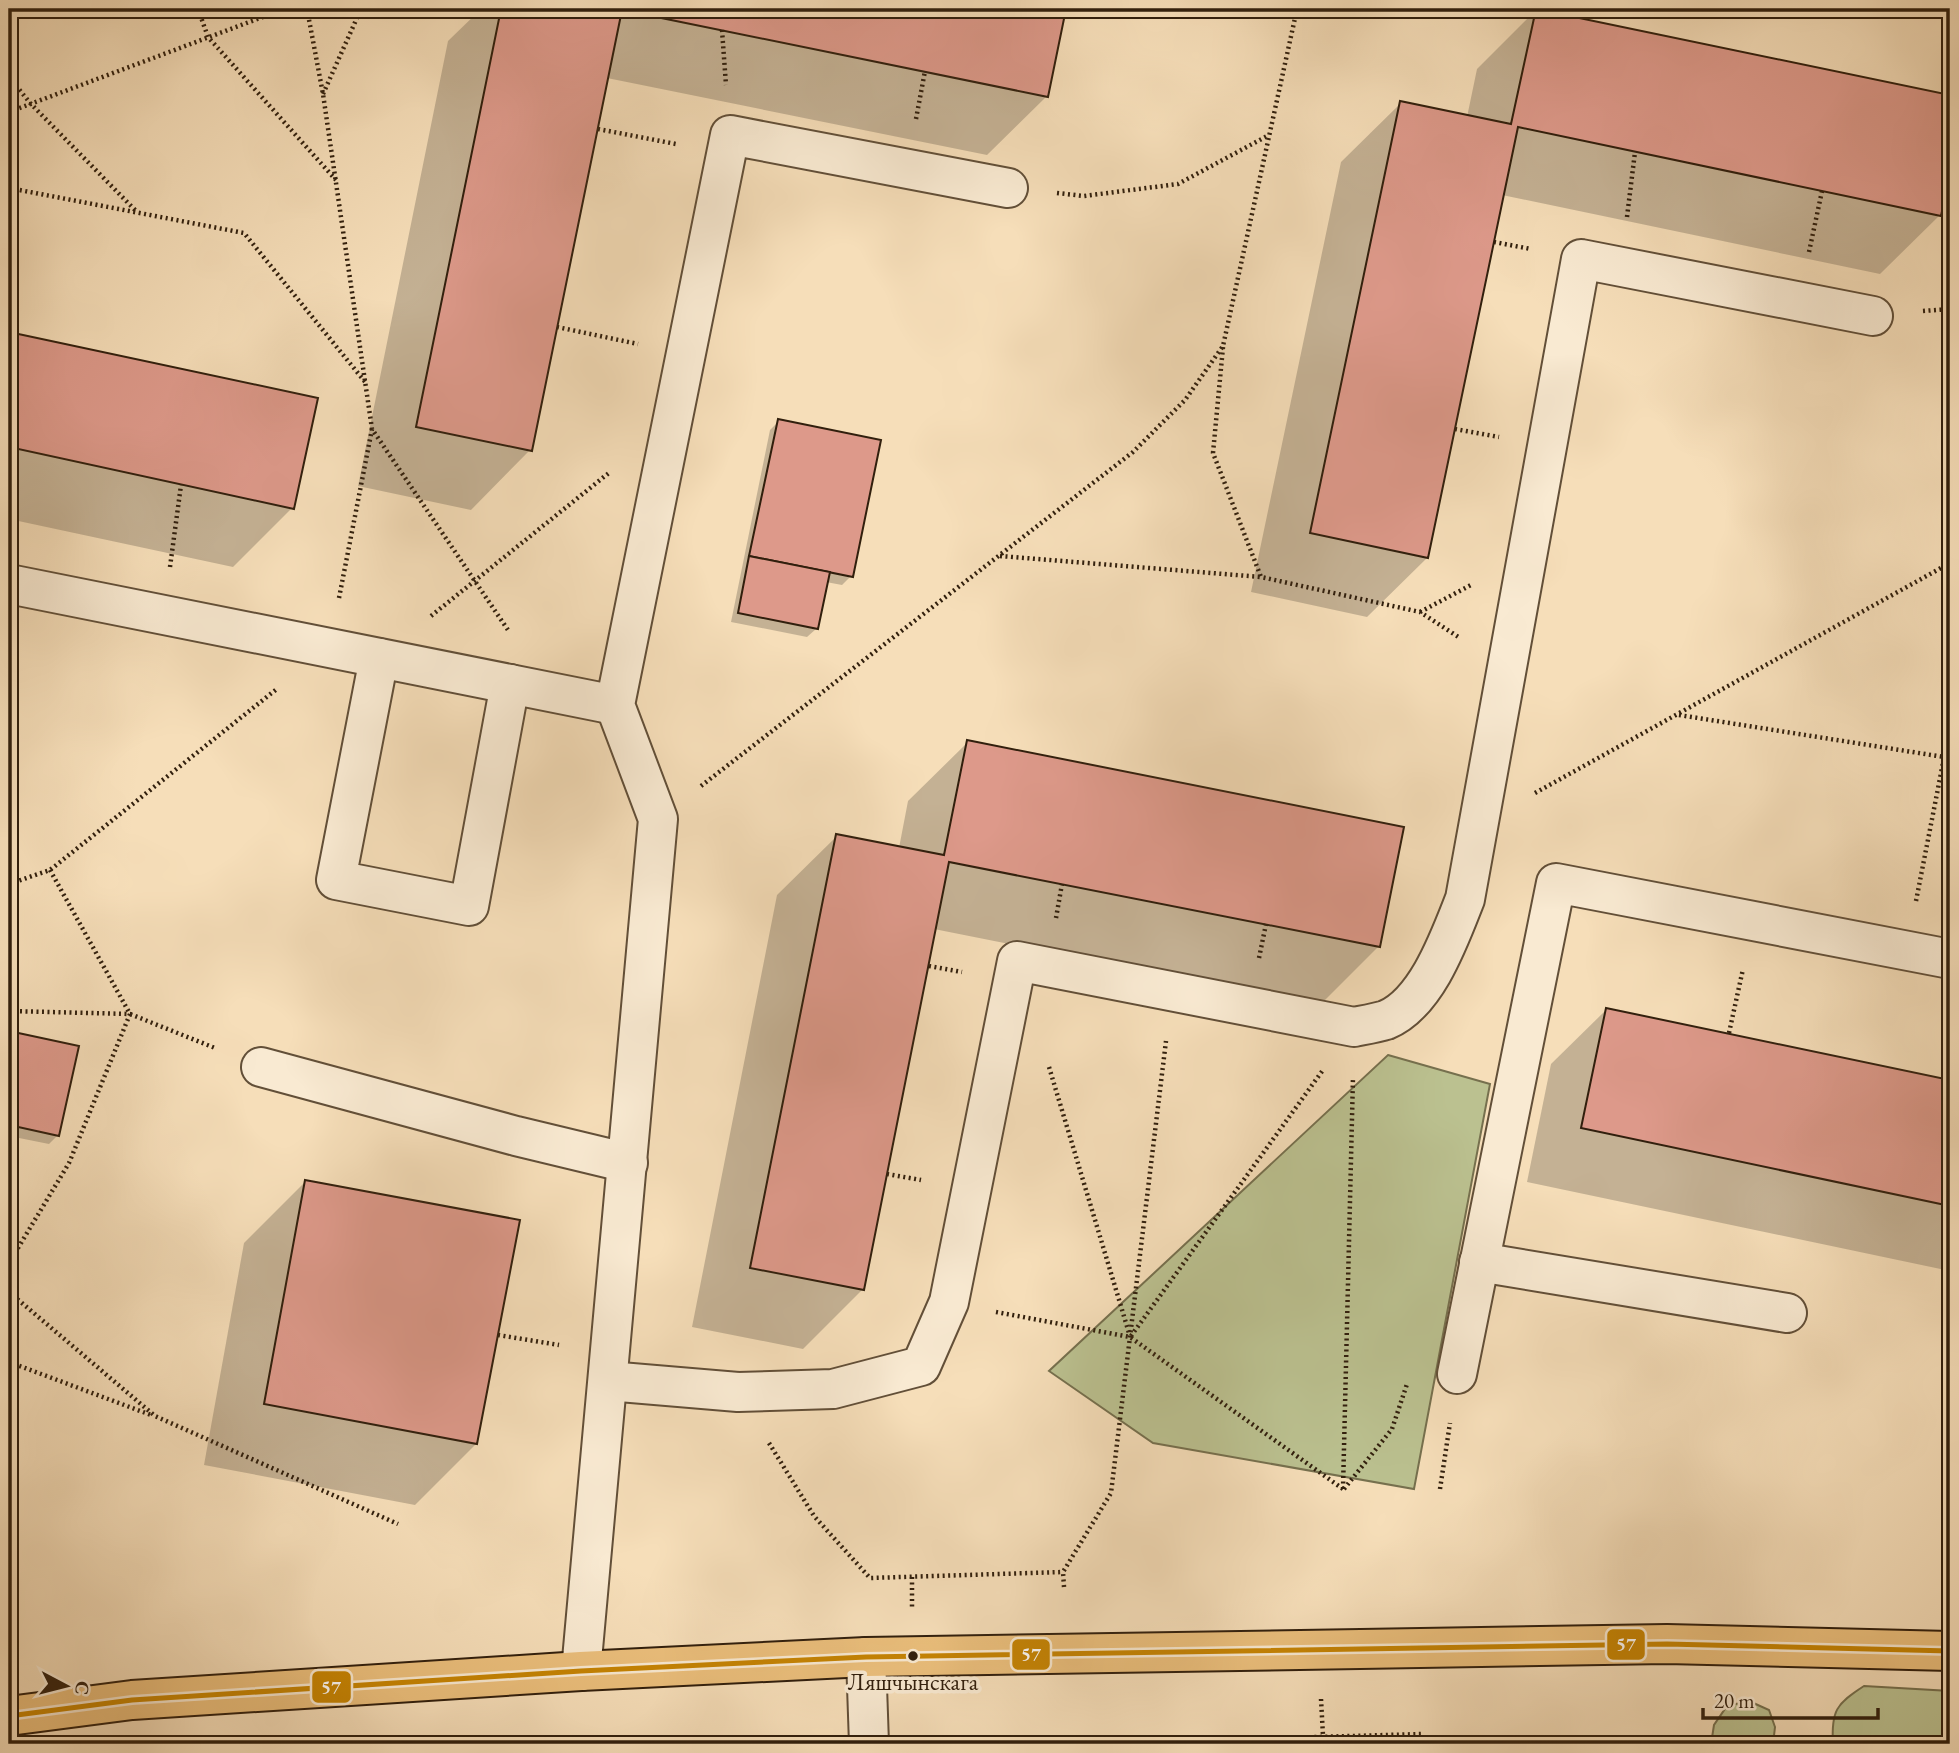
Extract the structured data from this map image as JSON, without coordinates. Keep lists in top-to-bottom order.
{
  "places": ["Ляшчынскага"],
  "lines": ["transit line 57"],
  "scale_bar": "20 m",
  "north": "right"
}
